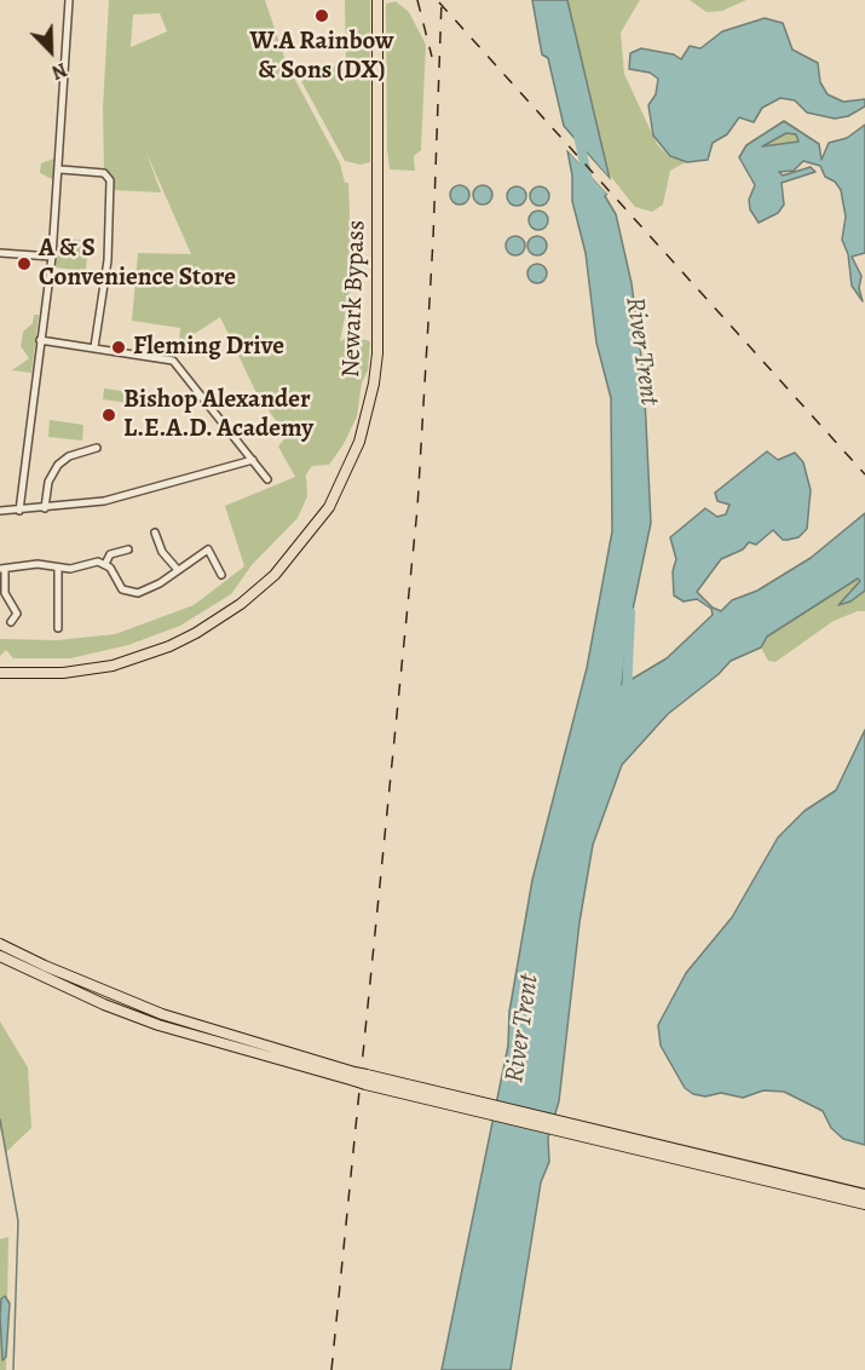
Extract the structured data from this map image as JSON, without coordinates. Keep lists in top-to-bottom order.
{
  "streets": {
    "highway": ["Newark Bypass"]
  },
  "water": ["River Trent"],
  "places": [
    "W.A Rainbow & Sons (DX)",
    "A & S Convenience Store",
    "Fleming Drive",
    "Bishop Alexander L.E.A.D. Academy"
  ],
  "north": "bottom right"
}
